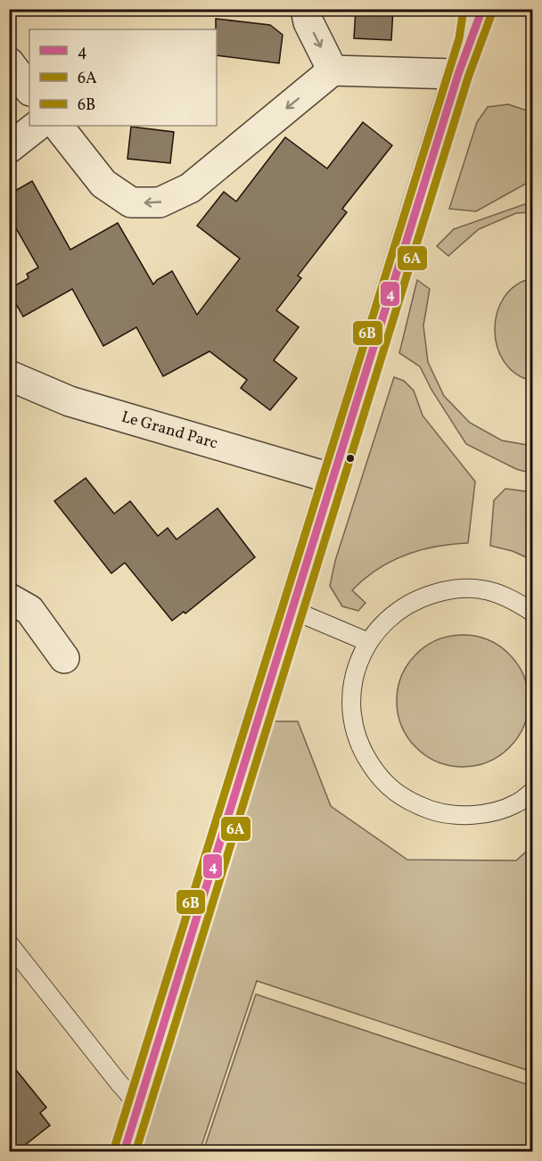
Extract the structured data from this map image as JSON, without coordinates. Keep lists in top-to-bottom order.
{
  "streets": {
    "street": ["Le Grand Parc"]
  },
  "lines": ["transit line 4", "transit line 6B", "transit line 6A"],
  "legend": ["4", "6A", "6B"]
}
